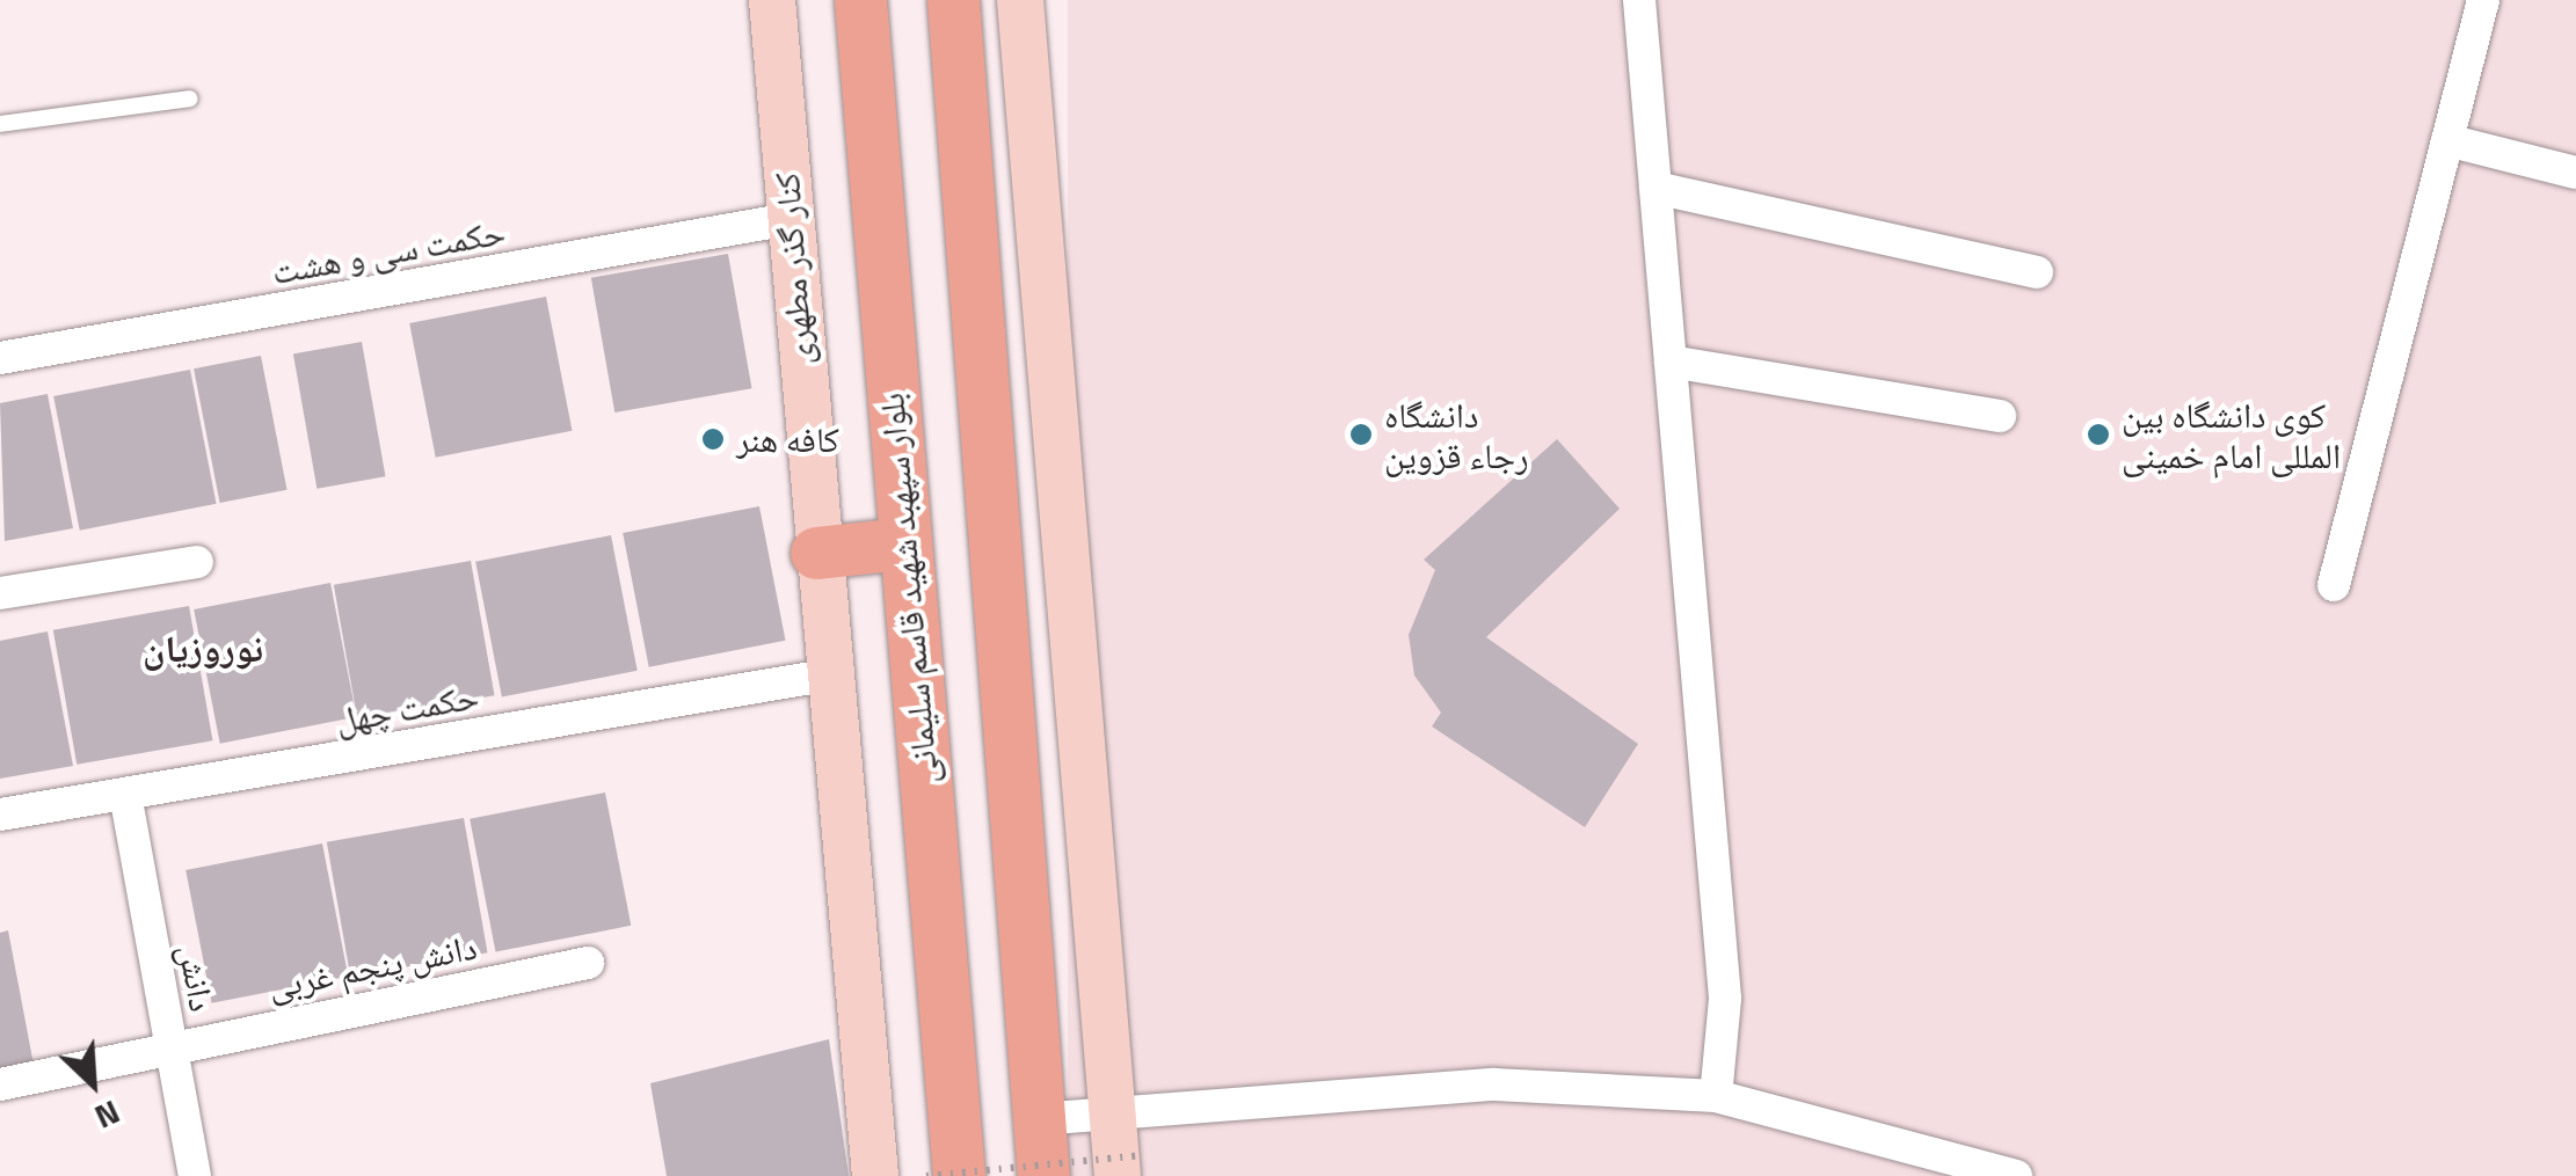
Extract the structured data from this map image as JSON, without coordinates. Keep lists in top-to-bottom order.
{
  "streets": {
    "main road": ["بلوار سپهبد شهید قاسم سلیمانی"],
    "street": [
      "حکمت سی و هشت",
      "کنار گذر مطهری",
      "حکمت چهل",
      "دانش پنجم غربی",
      "دانش"
    ]
  },
  "crossings": [
    ["حکمت سی و هشت", "کنار گذر مطهری"],
    ["کنار گذر مطهری", "حکمت چهل"],
    ["حکمت چهل", "دانش"],
    ["دانش پنجم غربی", "دانش"]
  ],
  "districts": ["نوروزیان"],
  "places": ["دانشگاه رجاء قزوین", "کوی دانشگاه بین المللی امام خمینی", "کافه هنر"],
  "north": "bottom right"
}
